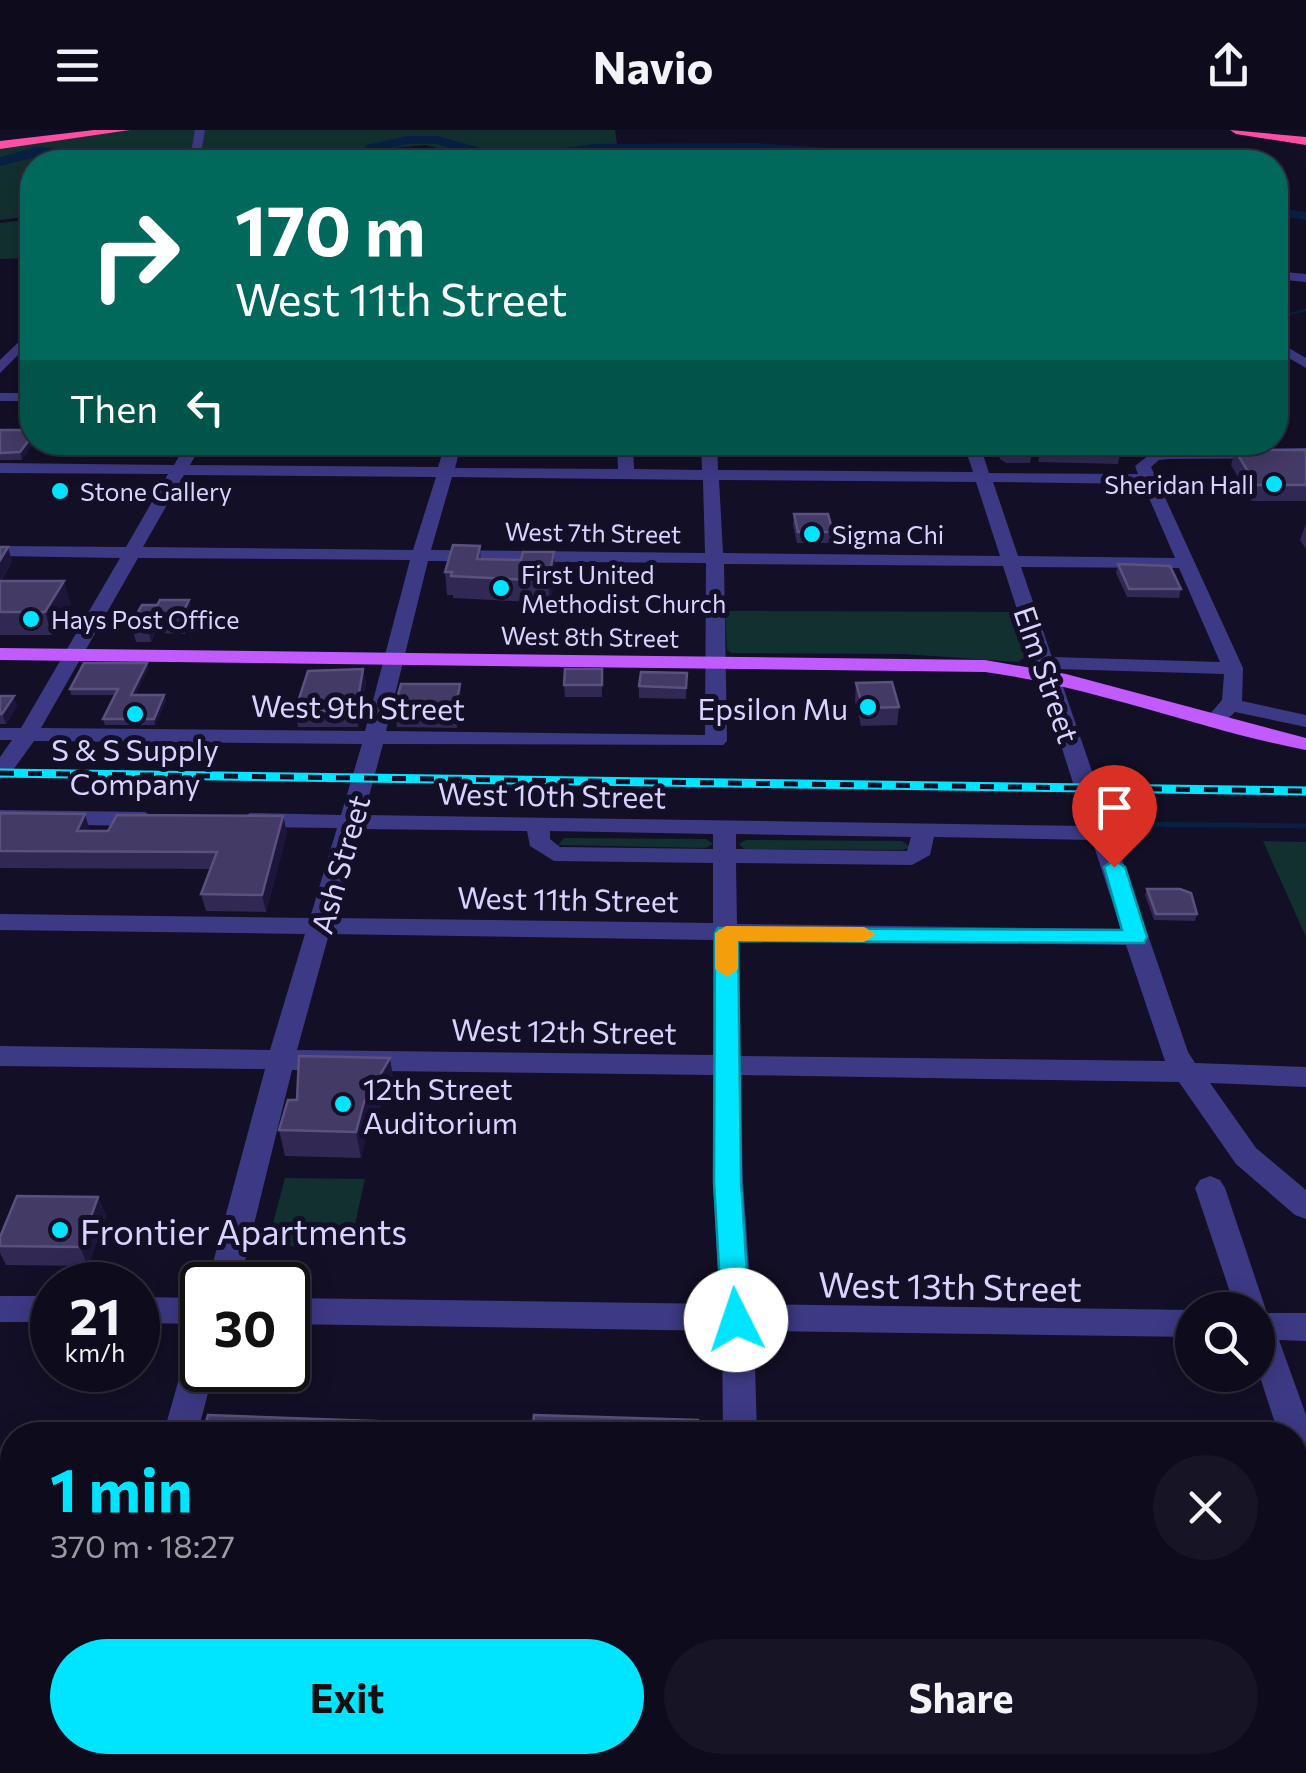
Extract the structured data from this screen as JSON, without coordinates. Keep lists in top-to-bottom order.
{
  "streets": {
    "main road": ["West 8th Street"],
    "street": [
      "West 7th Street",
      "Elm Street",
      "West 9th Street",
      "West 10th Street",
      "Ash Street",
      "West 11th Street",
      "West 12th Street",
      "West 13th Street"
    ]
  },
  "crossings": [
    ["West 7th Street", "Elm Street"],
    ["West 7th Street", "Ash Street"],
    ["West 8th Street", "Elm Street"],
    ["West 8th Street", "West 9th Street"],
    ["West 8th Street", "Ash Street"],
    ["Elm Street", "West 11th Street"],
    ["Elm Street", "West 12th Street"],
    ["West 9th Street", "Ash Street"],
    ["West 10th Street", "Ash Street"],
    ["Ash Street", "West 11th Street"],
    ["Ash Street", "West 12th Street"]
  ],
  "places": [
    "Sheridan Hall",
    "Stone Gallery",
    "Sigma Chi",
    "First United Methodist Church",
    "Hays Post Office",
    "Epsilon Mu",
    "S & S Supply Company",
    "12th Street Auditorium",
    "Frontier Apartments"
  ],
  "page": {
    "header": "Navio",
    "turn": ["170 m", "West 11th Street"],
    "then": "Then",
    "speed": "21 km/h",
    "limit": "30",
    "heading": ["1 min", "370 m · 18:27"],
    "buttons": ["Exit", "Share"]
  }
}
